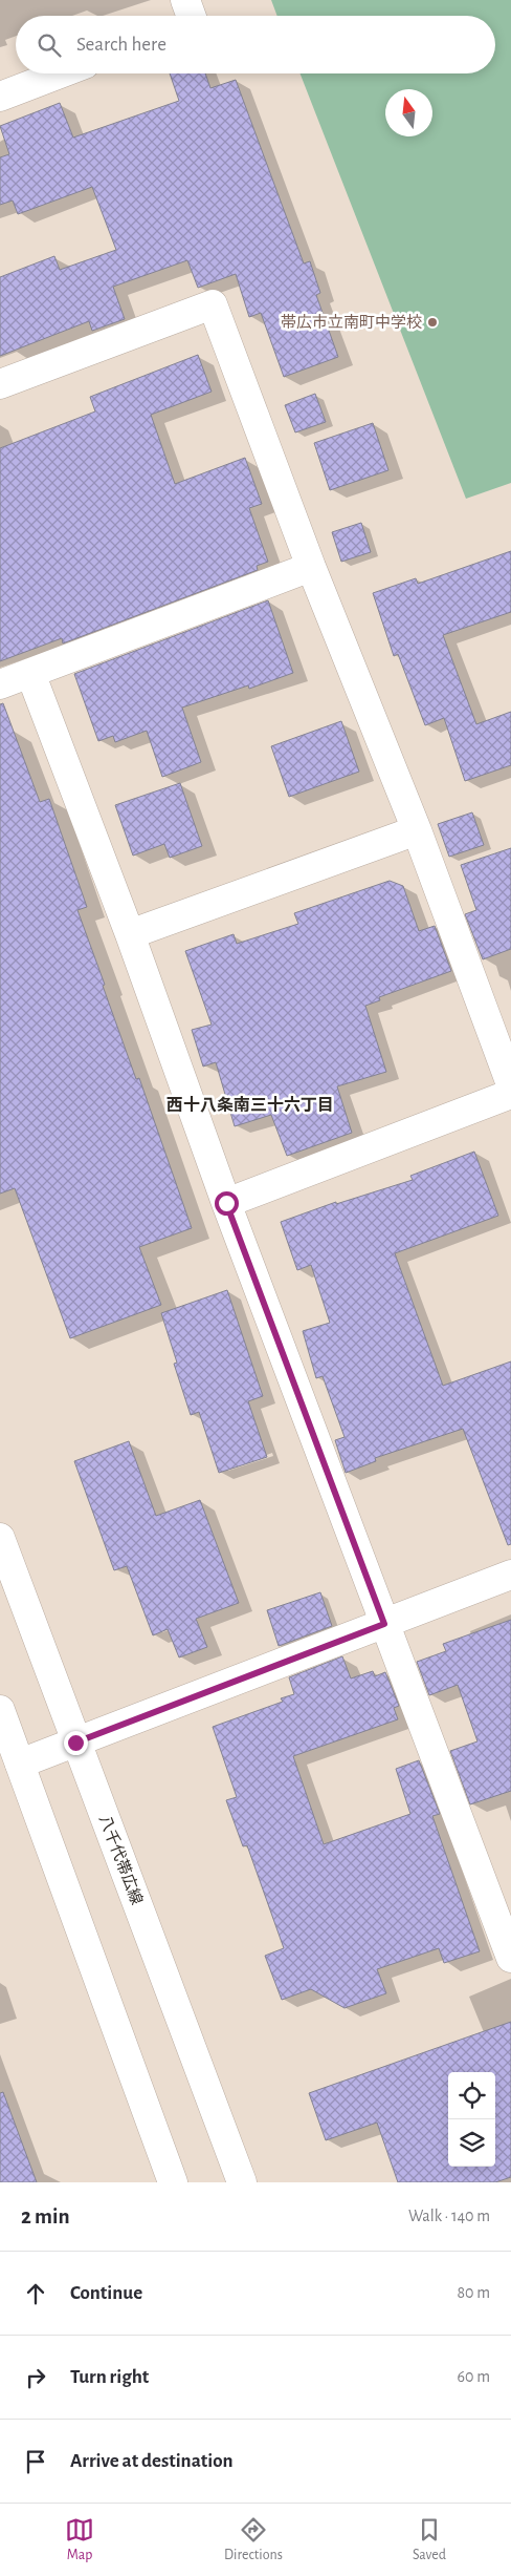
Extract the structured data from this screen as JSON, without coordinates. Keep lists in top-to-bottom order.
{
  "streets": {
    "street": ["八千代帯広線"]
  },
  "districts": ["西十八条南三十六丁目"],
  "places": ["帯広市立南町中学校"],
  "north": "top",
  "page": {
    "search": "Search here",
    "heading": ["2 min", "Walk · 140 m"],
    "list": [
      ["Continue", "80 m"],
      ["Turn right", "60 m"],
      "Arrive at destination"
    ],
    "nav": ["Map", "Directions", "Saved"]
  }
}
